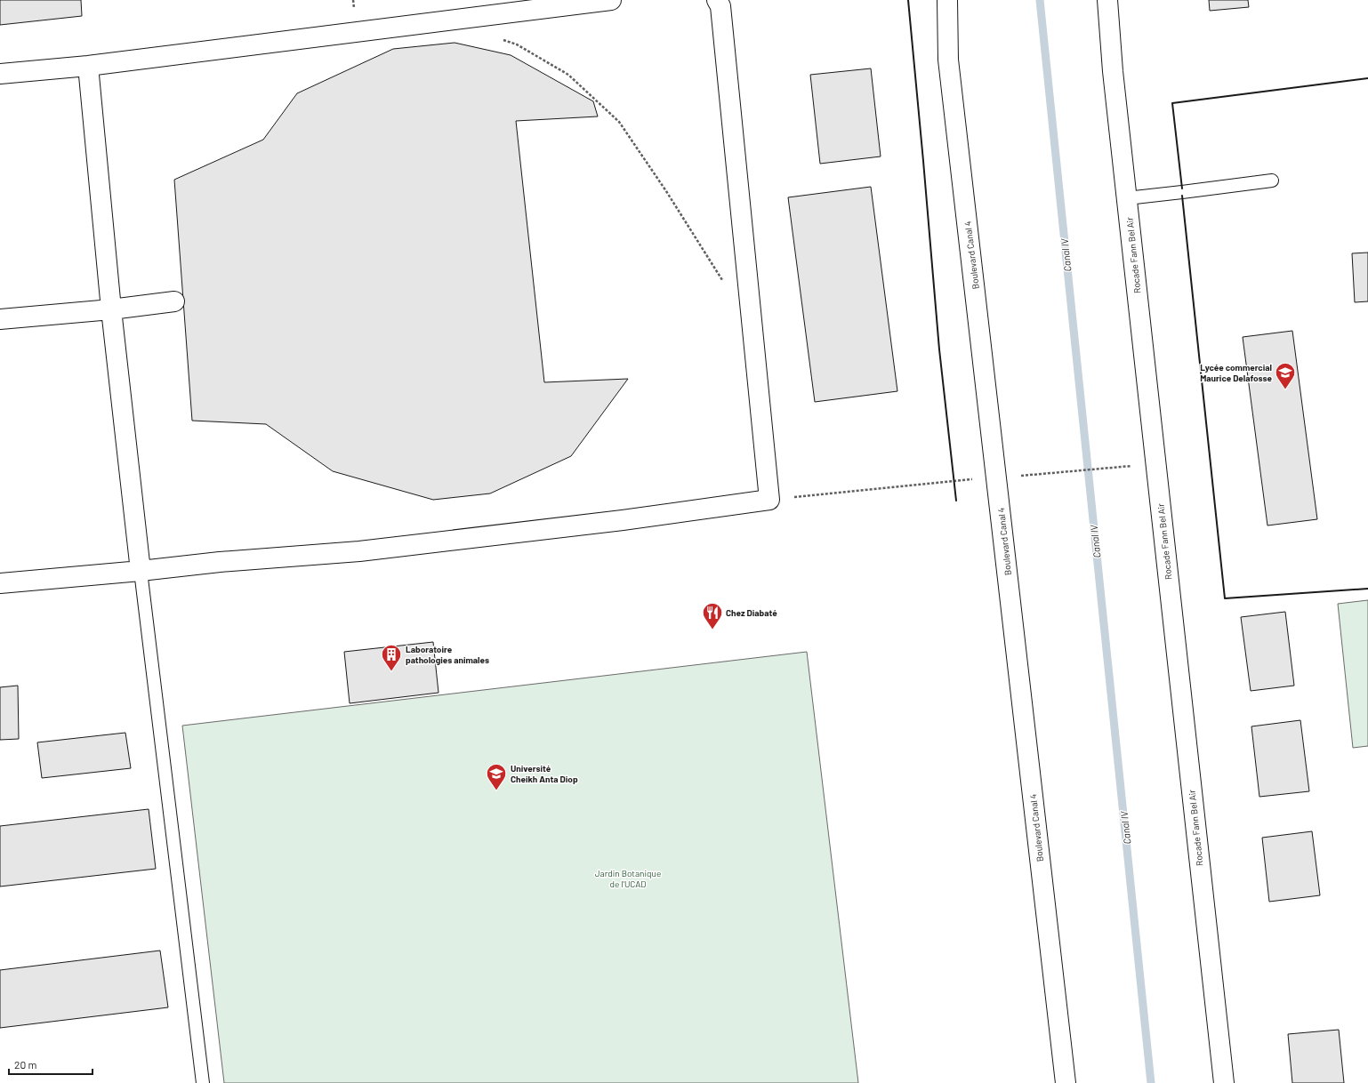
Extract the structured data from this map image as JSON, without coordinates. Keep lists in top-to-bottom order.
{
  "streets": {
    "street": ["Boulevard Canal 4", "Rocade Fann Bel Air"]
  },
  "water": ["Canal IV"],
  "parks": ["Jardin Botanique de l'UCAD"],
  "places": {
    "school or university": ["Lycée commercial Maurice Delafosse", "Université Cheikh Anta Diop"],
    "restaurant": ["Chez Diabaté"],
    "building": ["Laboratoire pathologies animales"]
  },
  "scale_bar": "20 m"
}
